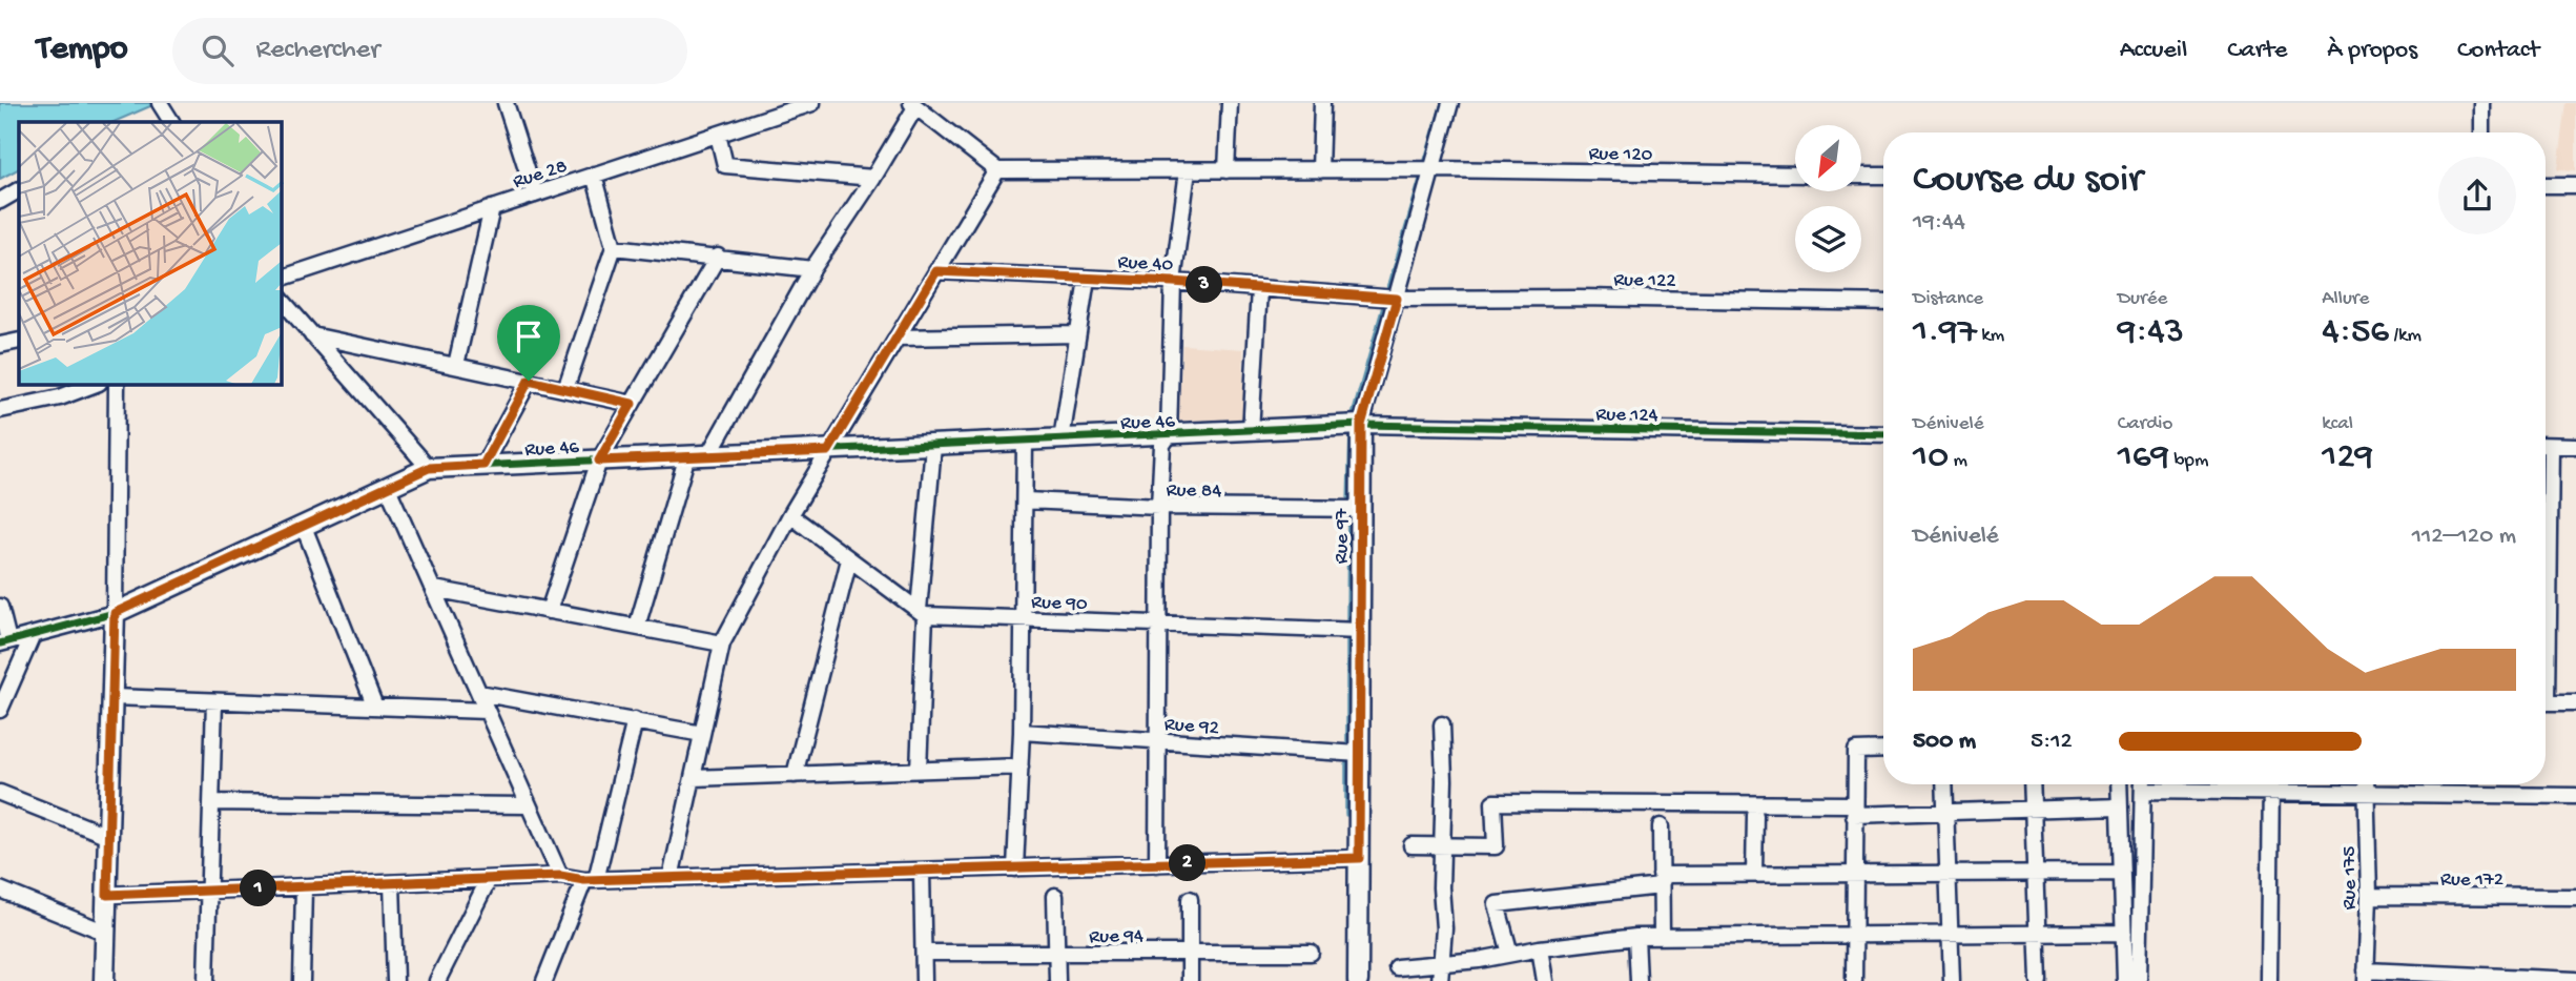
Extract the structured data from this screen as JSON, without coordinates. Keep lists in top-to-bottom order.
{
  "streets": {
    "street": [
      "Rue 120",
      "Rue 28",
      "Rue 40",
      "Rue 122",
      "Rue 124",
      "Rue 46",
      "Rue 84",
      "Rue 97",
      "Rue 90",
      "Rue 92",
      "Rue 172",
      "Rue 175",
      "Rue 94"
    ]
  },
  "crossings": [
    ["Rue 120", "Rue 97"],
    ["Rue 40", "Rue 122"],
    ["Rue 40", "Rue 97"],
    ["Rue 122", "Rue 97"],
    ["Rue 124", "Rue 46"],
    ["Rue 124", "Rue 97"],
    ["Rue 46", "Rue 97"],
    ["Rue 84", "Rue 97"],
    ["Rue 97", "Rue 90"],
    ["Rue 97", "Rue 92"],
    ["Rue 172", "Rue 175"]
  ],
  "north": "bottom left",
  "page": {
    "header": "Tempo",
    "search": "Rechercher",
    "nav": [
      "Accueil",
      "Carte",
      "À propos",
      "Contact"
    ],
    "heading": ["Course du soir", "19:44"],
    "stats": [
      ["Distance", "1.97 km"],
      ["Durée", "9:43"],
      ["Allure", "4:56 /km"],
      ["Dénivelé", "10 m"],
      ["Cardio", "169 bpm"],
      ["kcal", "129"]
    ],
    "pins": ["3", "2", "1"],
    "chart": ["Dénivelé", "112–120 m"],
    "list": [
      {
        "name": "500 m",
        "note": "5:12"
      }
    ]
  }
}
